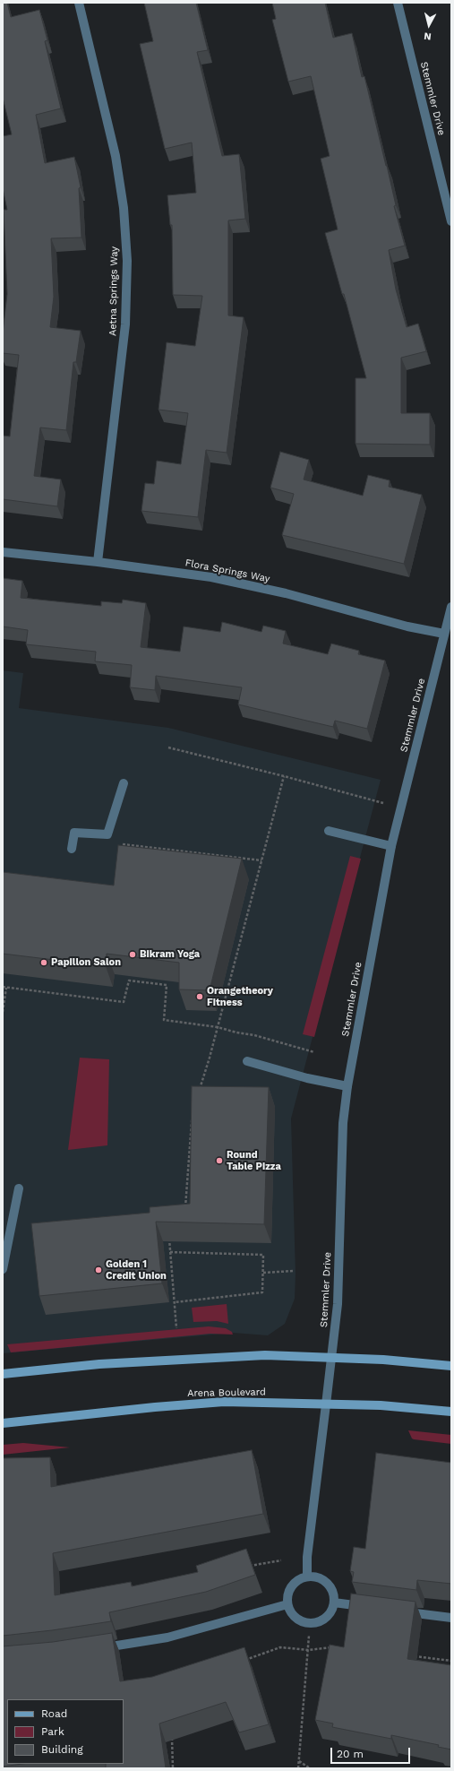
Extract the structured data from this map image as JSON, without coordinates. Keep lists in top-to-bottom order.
{
  "streets": {
    "main road": ["Arena Boulevard"],
    "street": ["Stemmler Drive", "Aetna Springs Way", "Flora Springs Way"]
  },
  "crossings": [
    ["Stemmler Drive", "Flora Springs Way"],
    ["Stemmler Drive", "Arena Boulevard"],
    ["Aetna Springs Way", "Flora Springs Way"]
  ],
  "places": [
    "Bikram Yoga",
    "Papillon Salon",
    "Orangetheory Fitness",
    "Round Table Pizza",
    "Golden 1 Credit Union"
  ],
  "legend": ["Road", "Park", "Building"],
  "scale_bar": "20 m",
  "north": "bottom"
}
